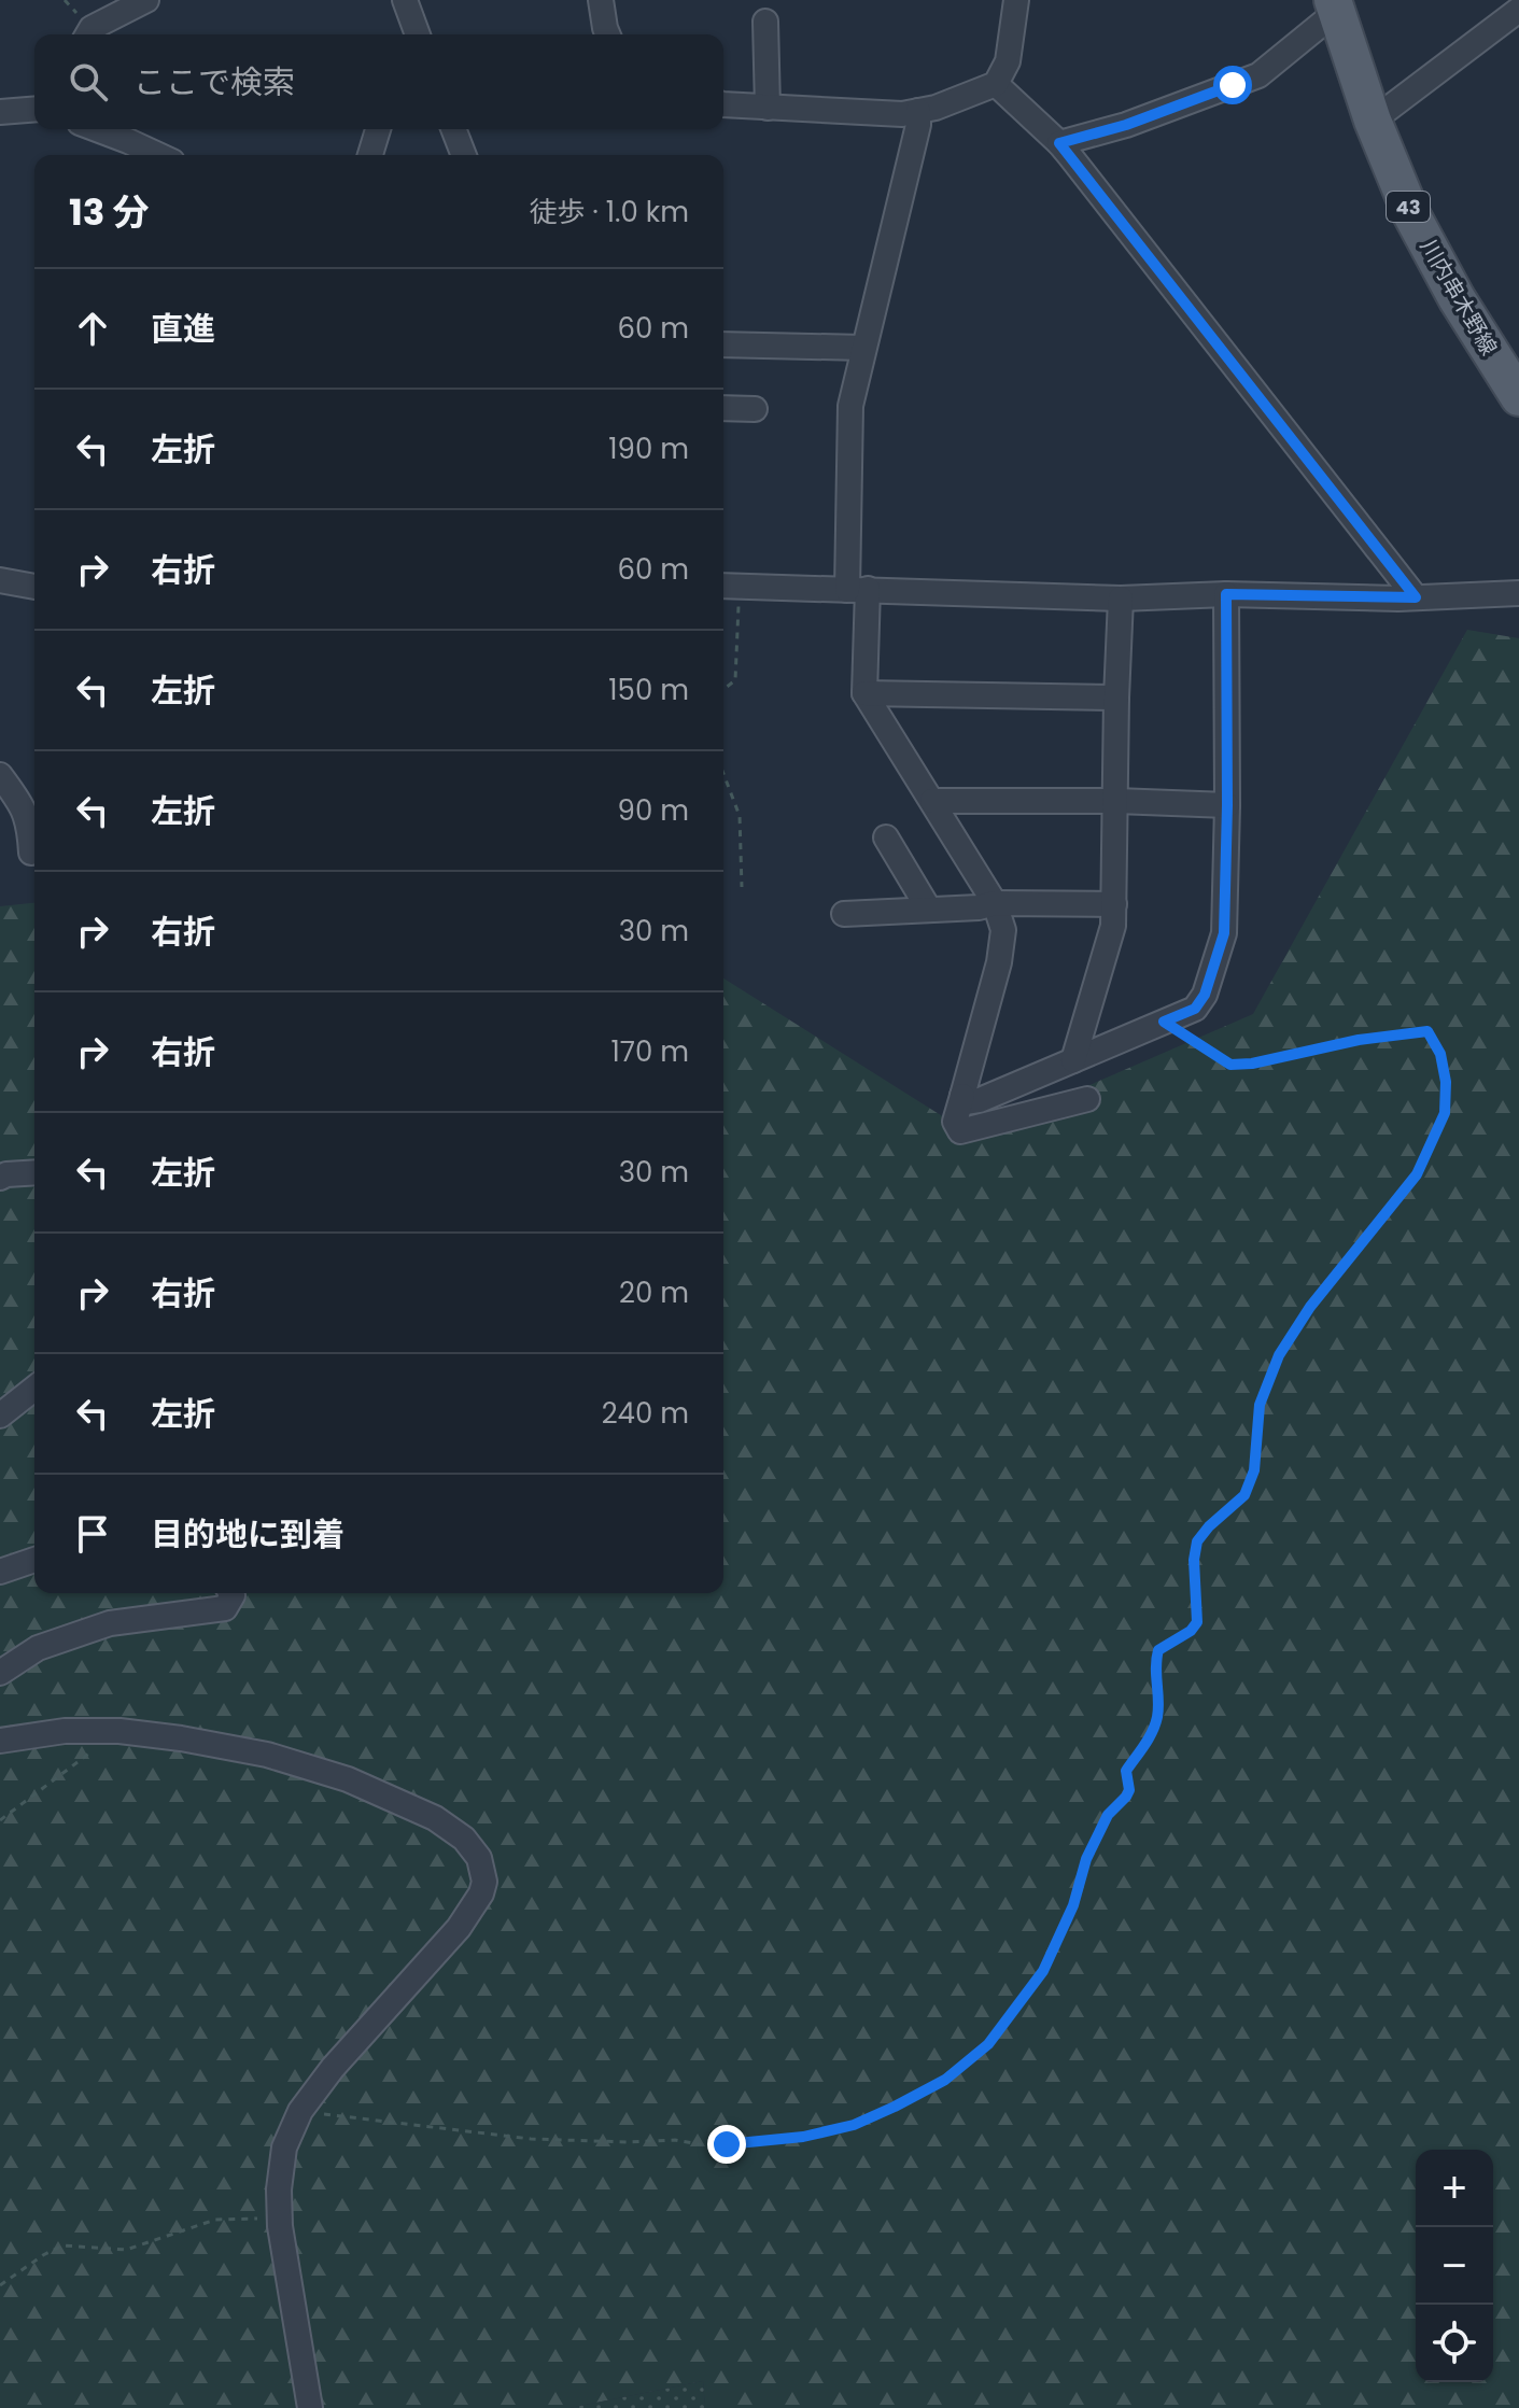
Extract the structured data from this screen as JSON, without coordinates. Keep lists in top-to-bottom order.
{
  "streets": {
    "main road": ["43", "川内串木野線"]
  },
  "page": {
    "search": "ここで検索",
    "heading": ["13 分", "徒歩 · 1.0 km"],
    "list": [
      ["直進", "60 m"],
      ["左折", "190 m"],
      ["右折", "60 m"],
      ["左折", "150 m"],
      ["左折", "90 m"],
      ["右折", "30 m"],
      ["右折", "170 m"],
      ["左折", "30 m"],
      ["右折", "20 m"],
      ["左折", "240 m"],
      "目的地に到着"
    ],
    "map_buttons": ["+", "−"]
  }
}
